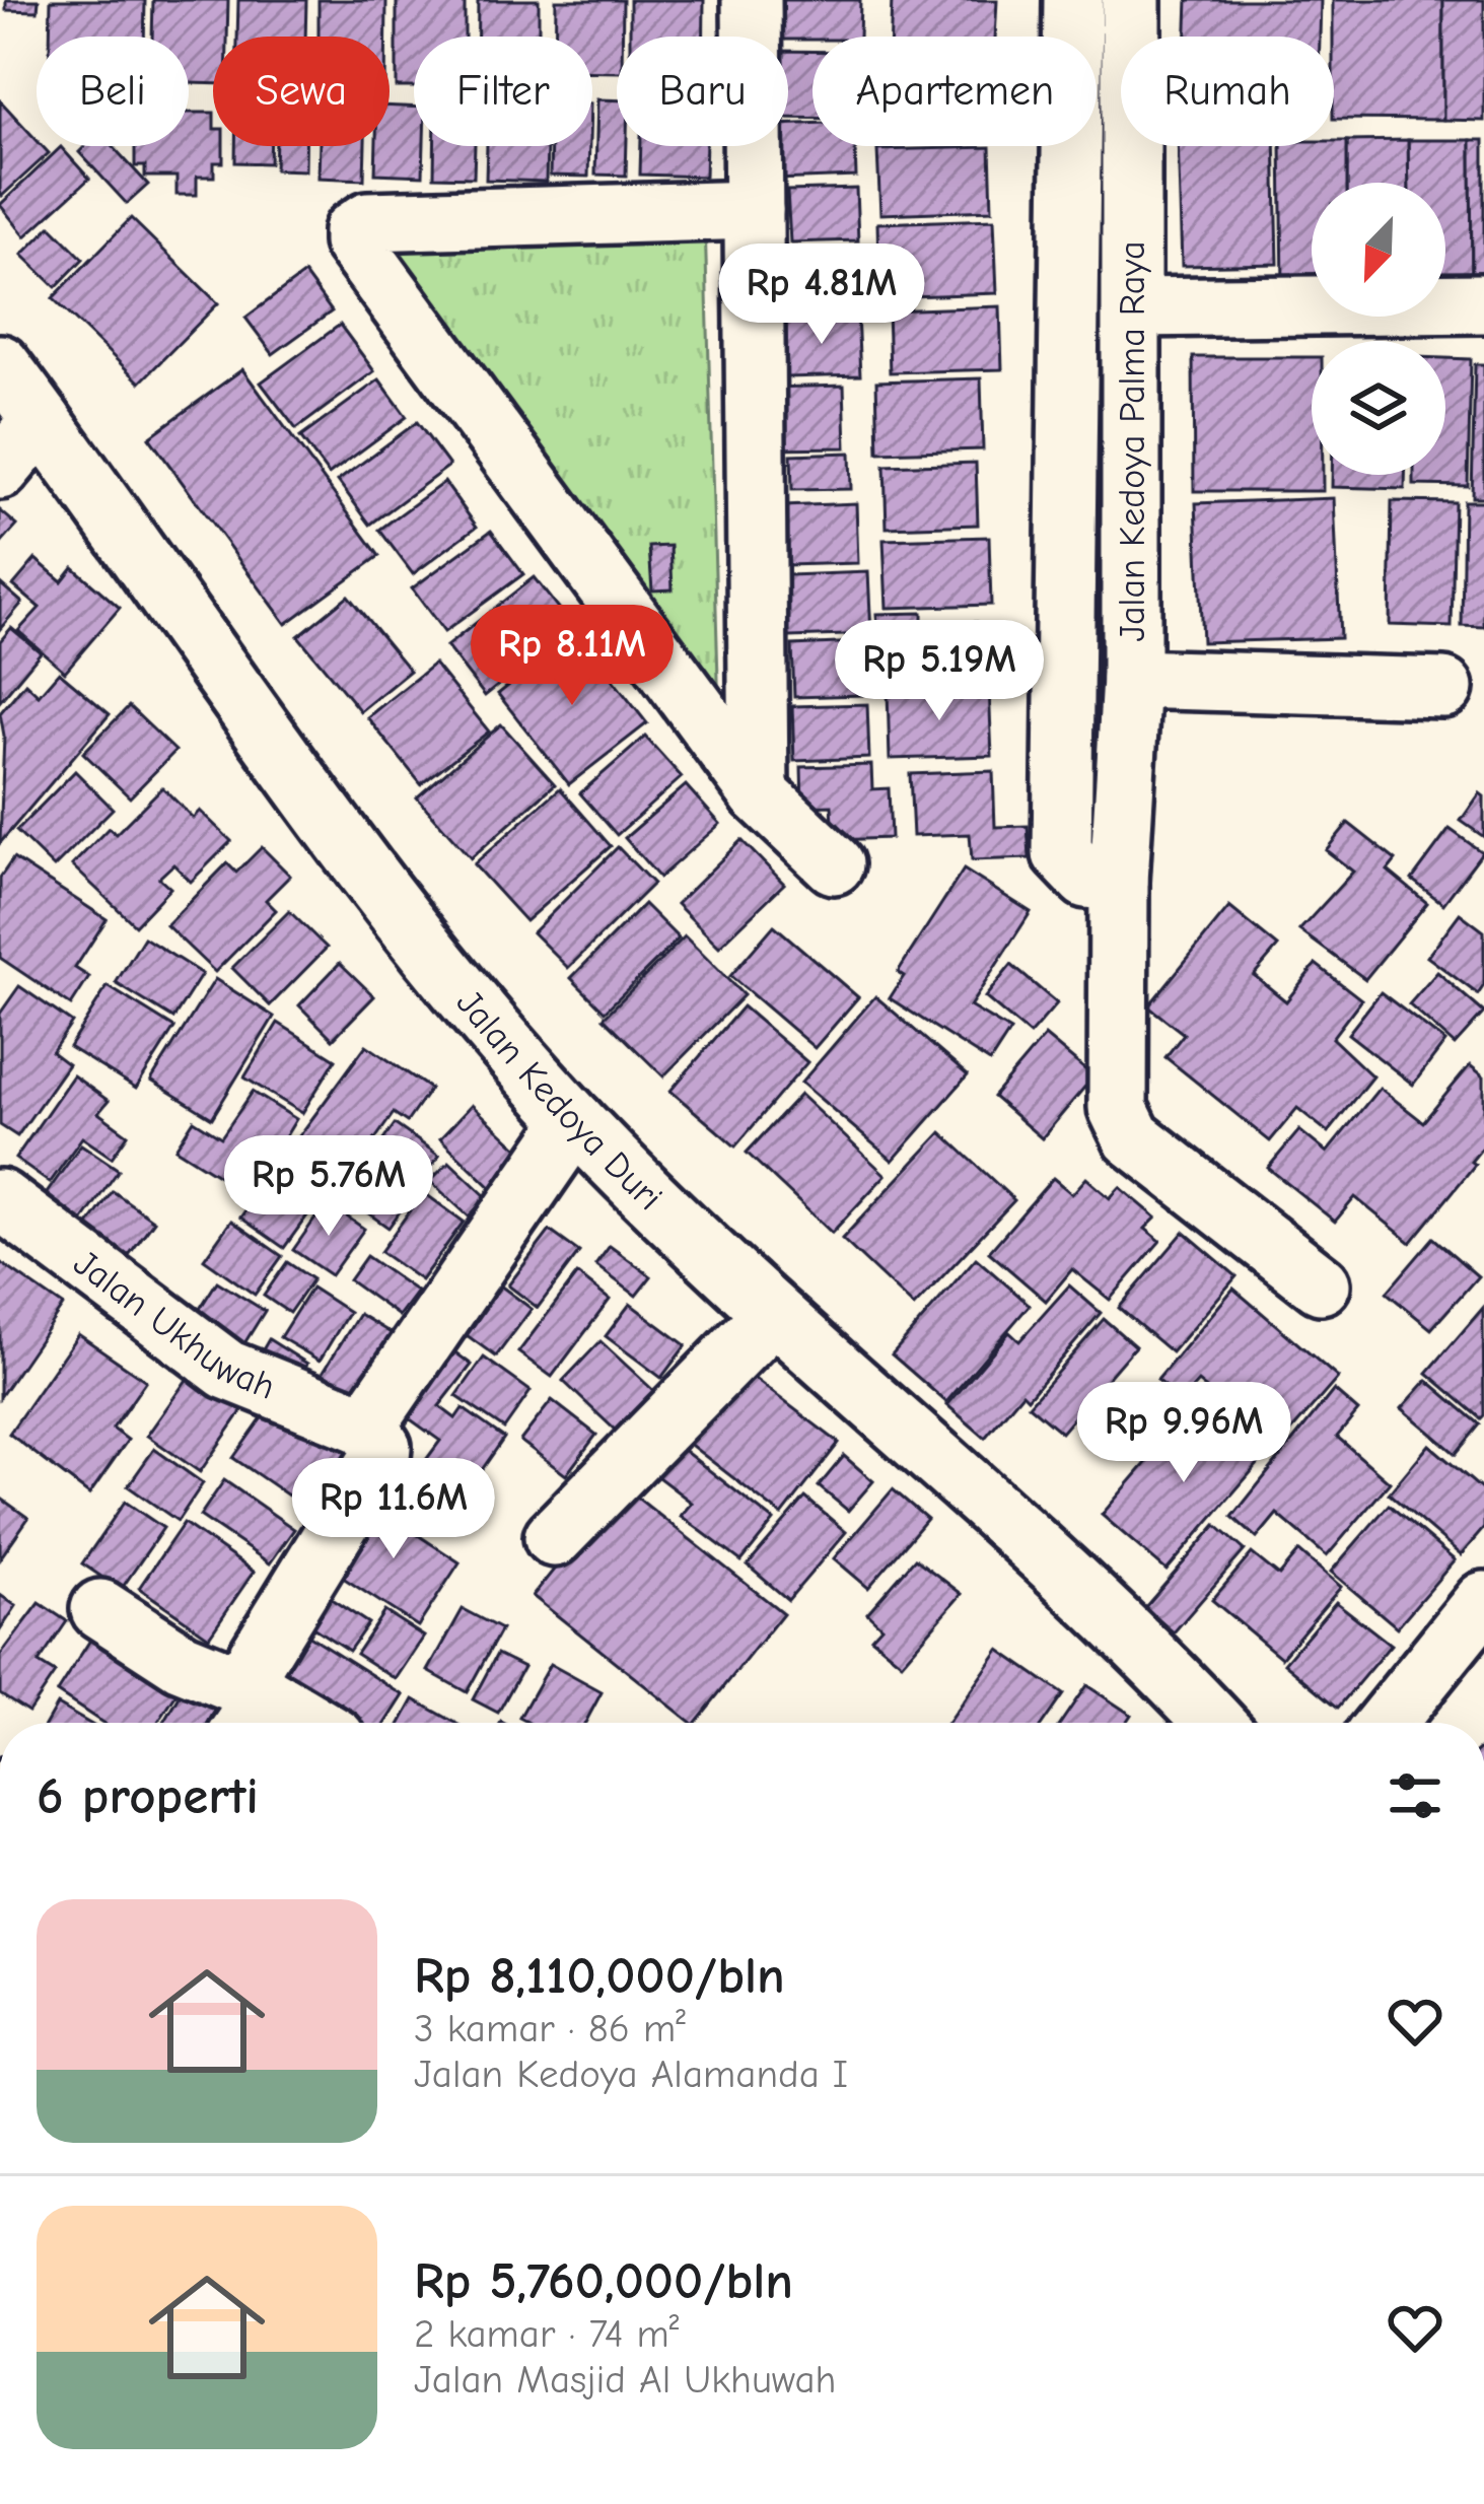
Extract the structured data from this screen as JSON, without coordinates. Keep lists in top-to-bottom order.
{
  "streets": {
    "street": ["Jalan Kedoya Palma Raya", "Jalan Kedoya Duri", "Jalan Ukhuwah"]
  },
  "north": "bottom left",
  "page": {
    "chip": [
      "Beli",
      "Sewa",
      "Filter",
      "Baru",
      "Apartemen",
      "Rumah"
    ],
    "price": [
      "Rp 4.81M",
      "Rp 8.11M",
      "Rp 5.19M",
      "Rp 5.76M",
      "Rp 9.96M",
      "Rp 11.6M"
    ],
    "heading": "6 properti",
    "list": [
      {
        "name": "Rp 8,110,000/bln",
        "note": "3 kamar · 86 m² · Jalan Kedoya Alamanda I"
      },
      {
        "name": "Rp 5,760,000/bln",
        "note": "2 kamar · 74 m² · Jalan Masjid Al Ukhuwah"
      }
    ]
  }
}
